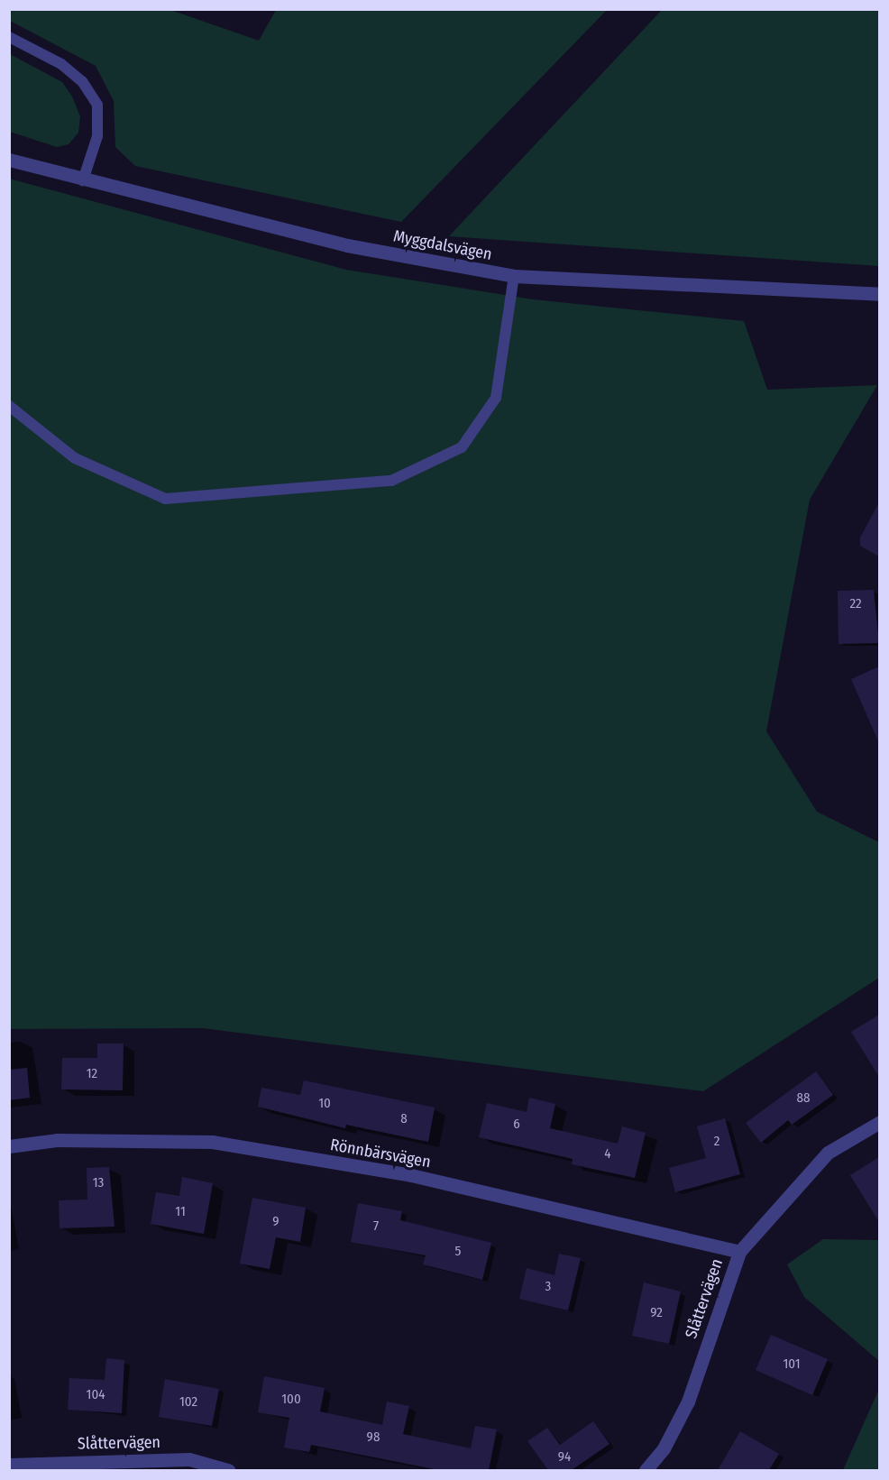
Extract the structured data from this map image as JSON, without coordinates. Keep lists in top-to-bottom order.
{
  "streets": {
    "street": ["Myggdalsvägen", "Rönnbärsvägen", "Slåttervägen"]
  },
  "crossings": [
    ["Rönnbärsvägen", "Slåttervägen"]
  ],
  "house_numbers": [
    "22",
    "12",
    "88",
    "10",
    "8",
    "6",
    "2",
    "4",
    "13",
    "11",
    "9",
    "7",
    "5",
    "3",
    "92",
    "101",
    "104",
    "100",
    "102",
    "98",
    "94"
  ]
}
